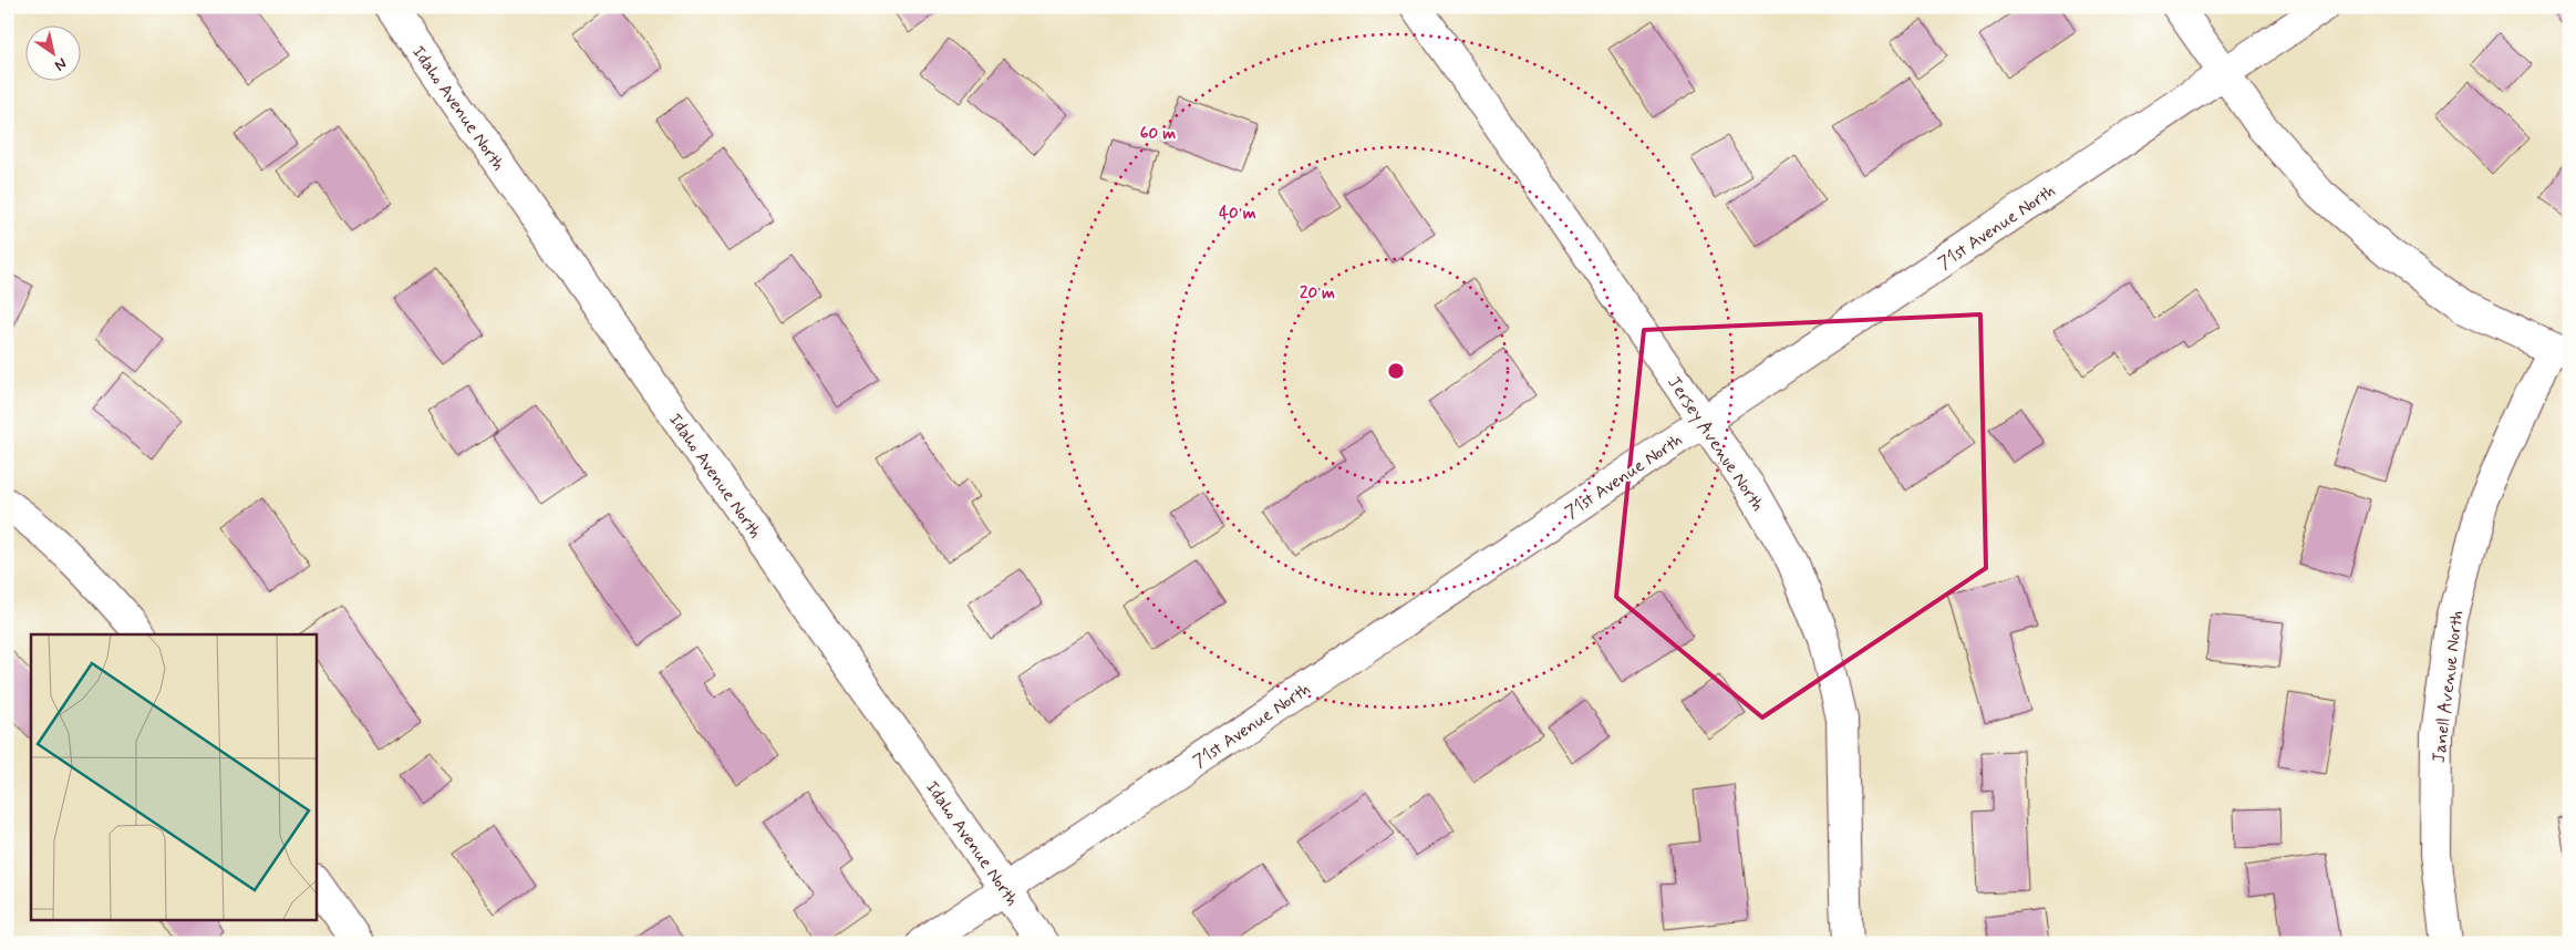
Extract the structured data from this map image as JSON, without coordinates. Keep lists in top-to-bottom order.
{
  "streets": {
    "street": [
      "Idaho Avenue North",
      "71st Avenue North",
      "Jersey Avenue North",
      "Janell Avenue North"
    ]
  },
  "crossings": [
    ["Idaho Avenue North", "71st Avenue North"],
    ["71st Avenue North", "Jersey Avenue North"]
  ],
  "north": "bottom right",
  "rings": ["60 m", "40 m", "20 m"]
}
